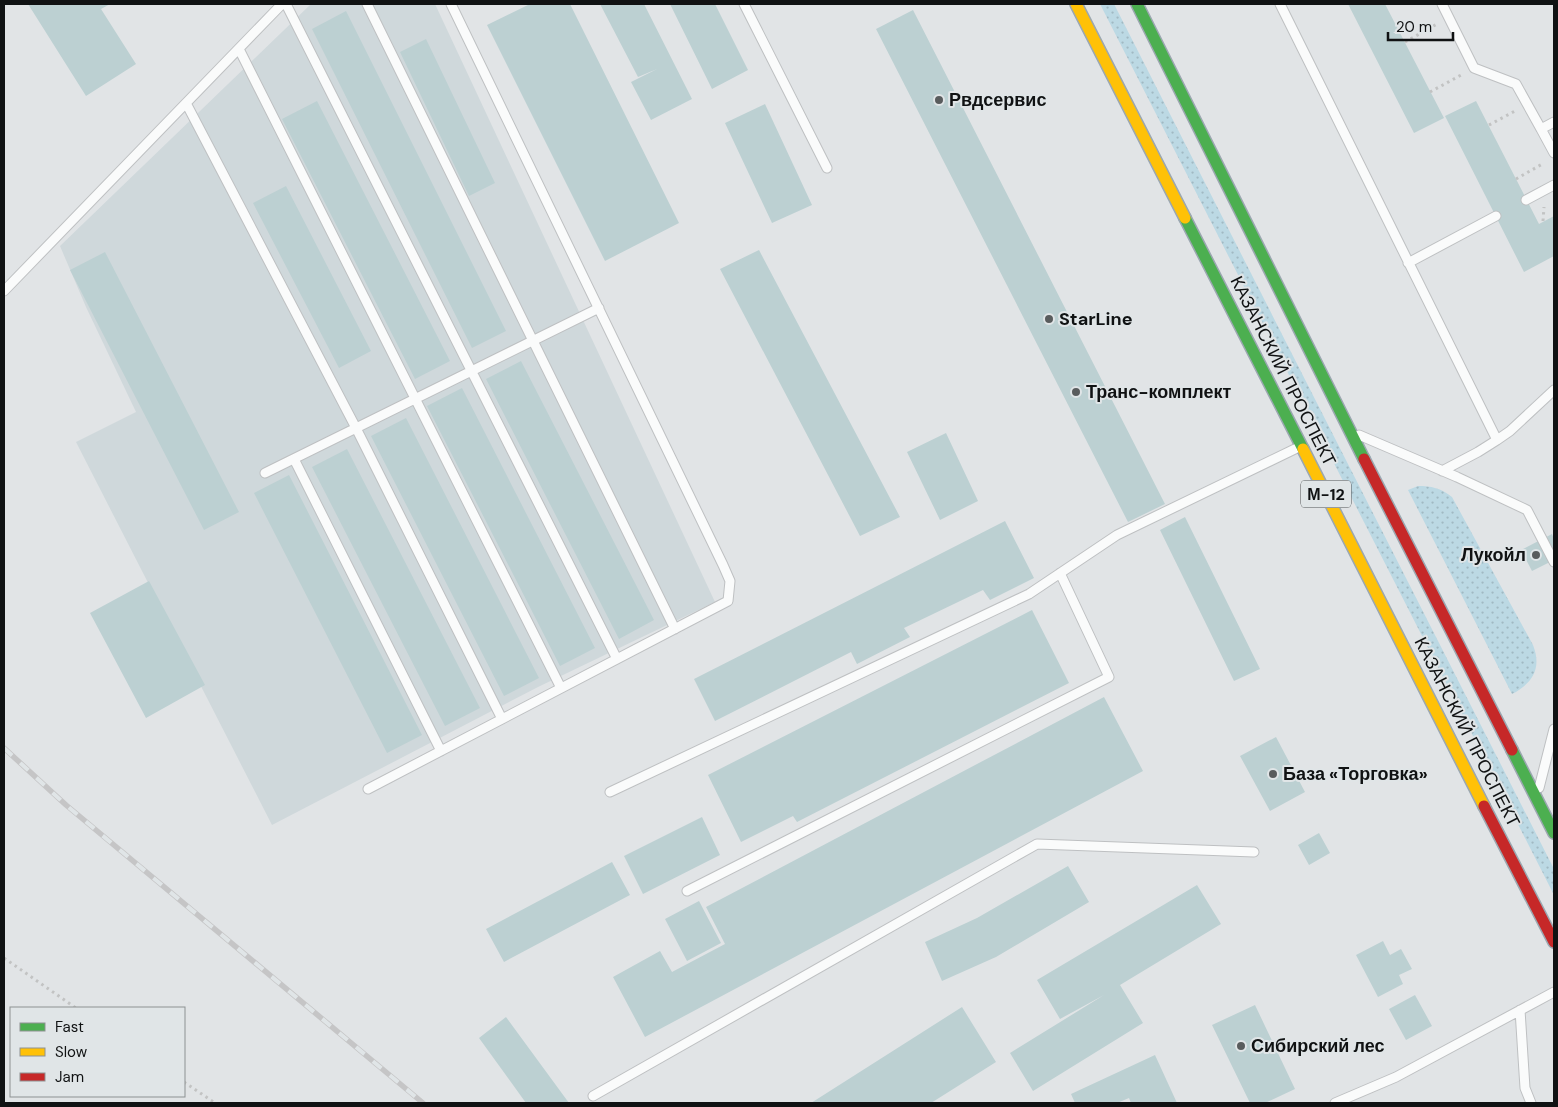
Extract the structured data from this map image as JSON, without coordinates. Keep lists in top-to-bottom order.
{
  "streets": {
    "main road": ["КАЗАНСКИЙ ПРОСПЕКТ", "М-12"]
  },
  "places": [
    "Рвдсервис",
    "StarLine",
    "Транс-комплект",
    "Лукойл",
    "База «Торговка»",
    "Сибирский лес"
  ],
  "legend": ["Fast", "Slow", "Jam"],
  "scale_bar": "20 m"
}
